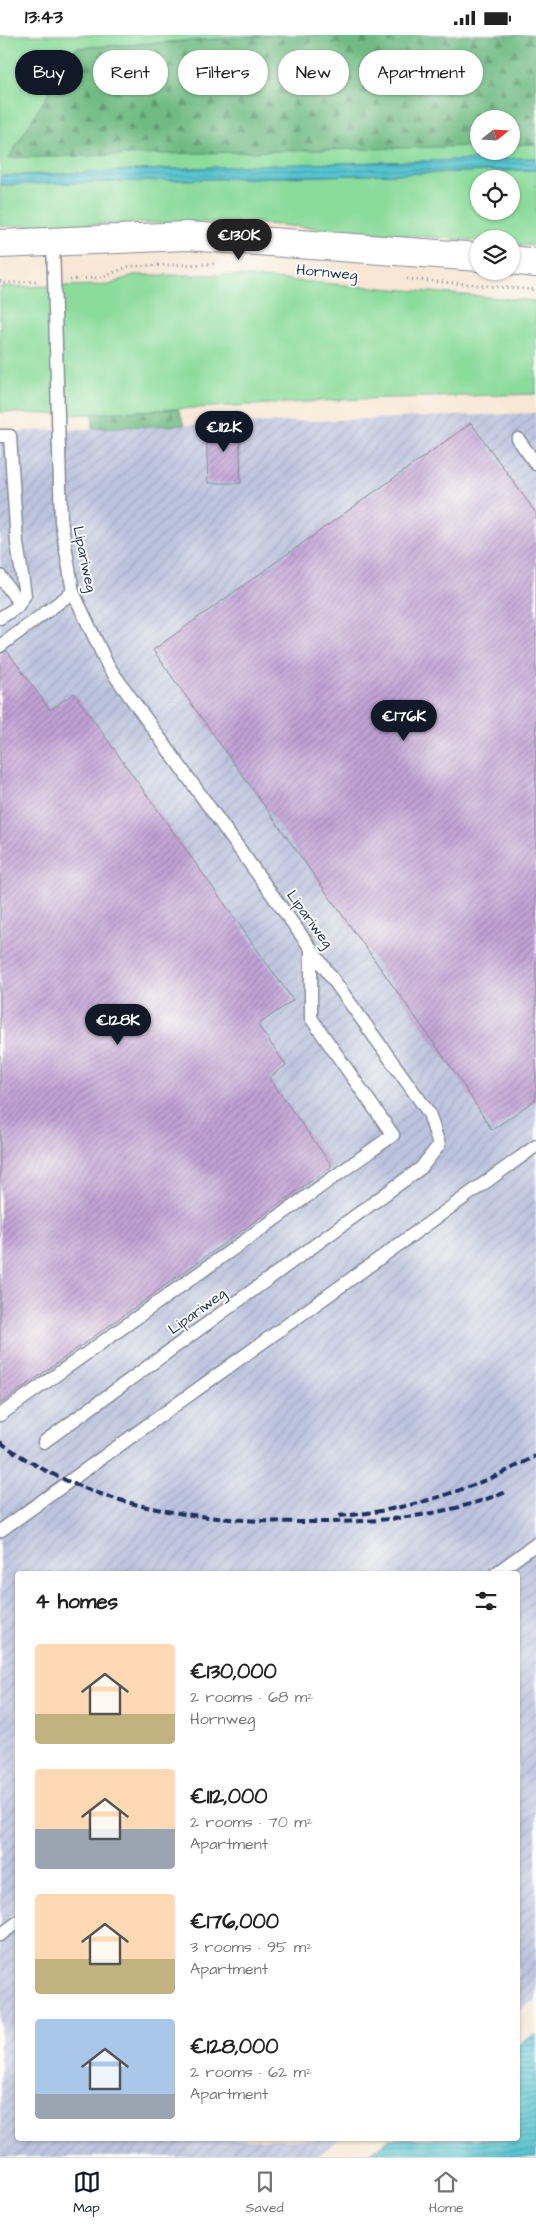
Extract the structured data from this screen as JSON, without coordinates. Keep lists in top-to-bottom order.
{
  "streets": {
    "street": ["Hornweg"],
    "lane": ["Lipariweg"]
  },
  "crossings": [
    ["Hornweg", "Lipariweg"]
  ],
  "north": "right",
  "page": {
    "status": "13:43",
    "chip": [
      "Buy",
      "Rent",
      "Filters",
      "New",
      "Apartment"
    ],
    "price": [
      "€130K",
      "€112K",
      "€176K",
      "€128K"
    ],
    "heading": "4 homes",
    "list": [
      {
        "name": "€130,000",
        "note": "2 rooms · 68 m² · Hornweg"
      },
      {
        "name": "€112,000",
        "note": "2 rooms · 70 m² · Apartment"
      },
      {
        "name": "€176,000",
        "note": "3 rooms · 95 m² · Apartment"
      },
      {
        "name": "€128,000",
        "note": "2 rooms · 62 m² · Apartment"
      }
    ],
    "tabs": ["Map", "Saved", "Home"]
  }
}
